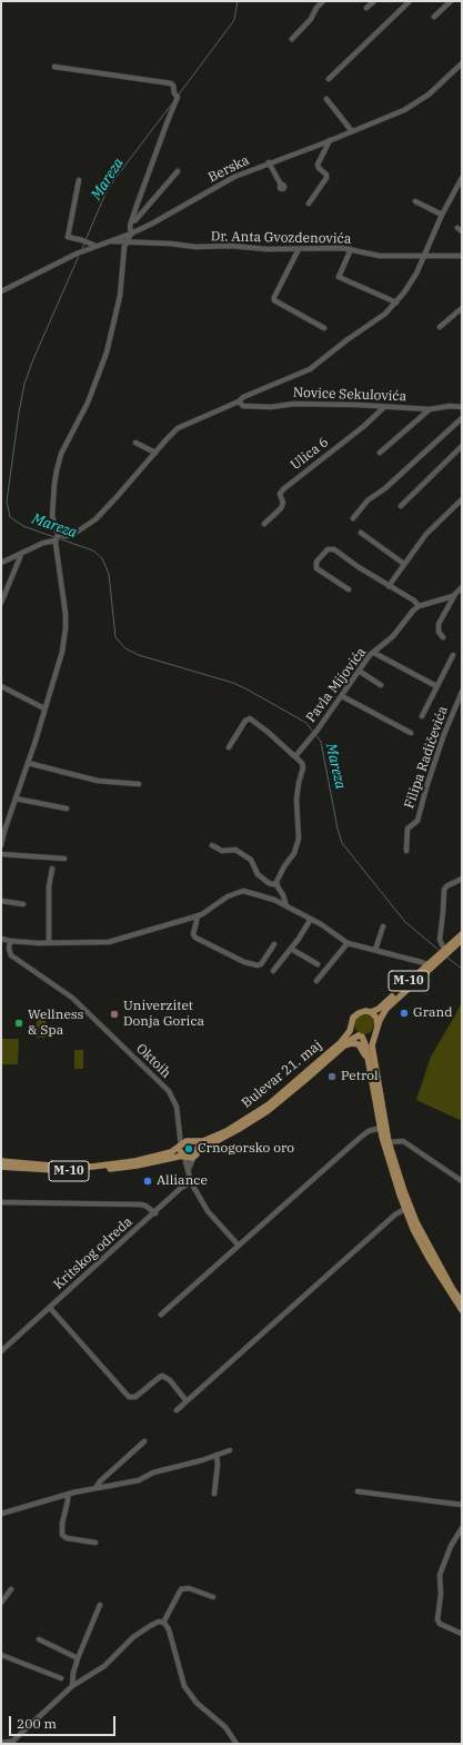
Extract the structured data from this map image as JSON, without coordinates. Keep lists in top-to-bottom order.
{
  "streets": {
    "main road": ["M-10", "Bulevar 21. maj"],
    "street": [
      "Berska",
      "Dr. Anta Gvozdenovića",
      "Novice Sekulovića",
      "Ulica 6",
      "Pavla Mijovića",
      "Filipa Radičevića",
      "Oktoih",
      "Kritskog odreda"
    ]
  },
  "crossings": [
    ["Berska", "Dr. Anta Gvozdenovića"],
    ["Novice Sekulovića", "Ulica 6"],
    ["M-10", "Oktoih"],
    ["M-10", "Bulevar 21. maj"],
    ["Oktoih", "Bulevar 21. maj"]
  ],
  "water": ["Mareza"],
  "places": [
    "Grand",
    "Univerzitet Donja Gorica",
    "Wellness & Spa",
    "Petrol",
    "Crnogorsko oro",
    "Alliance"
  ],
  "scale_bar": "200 m"
}
